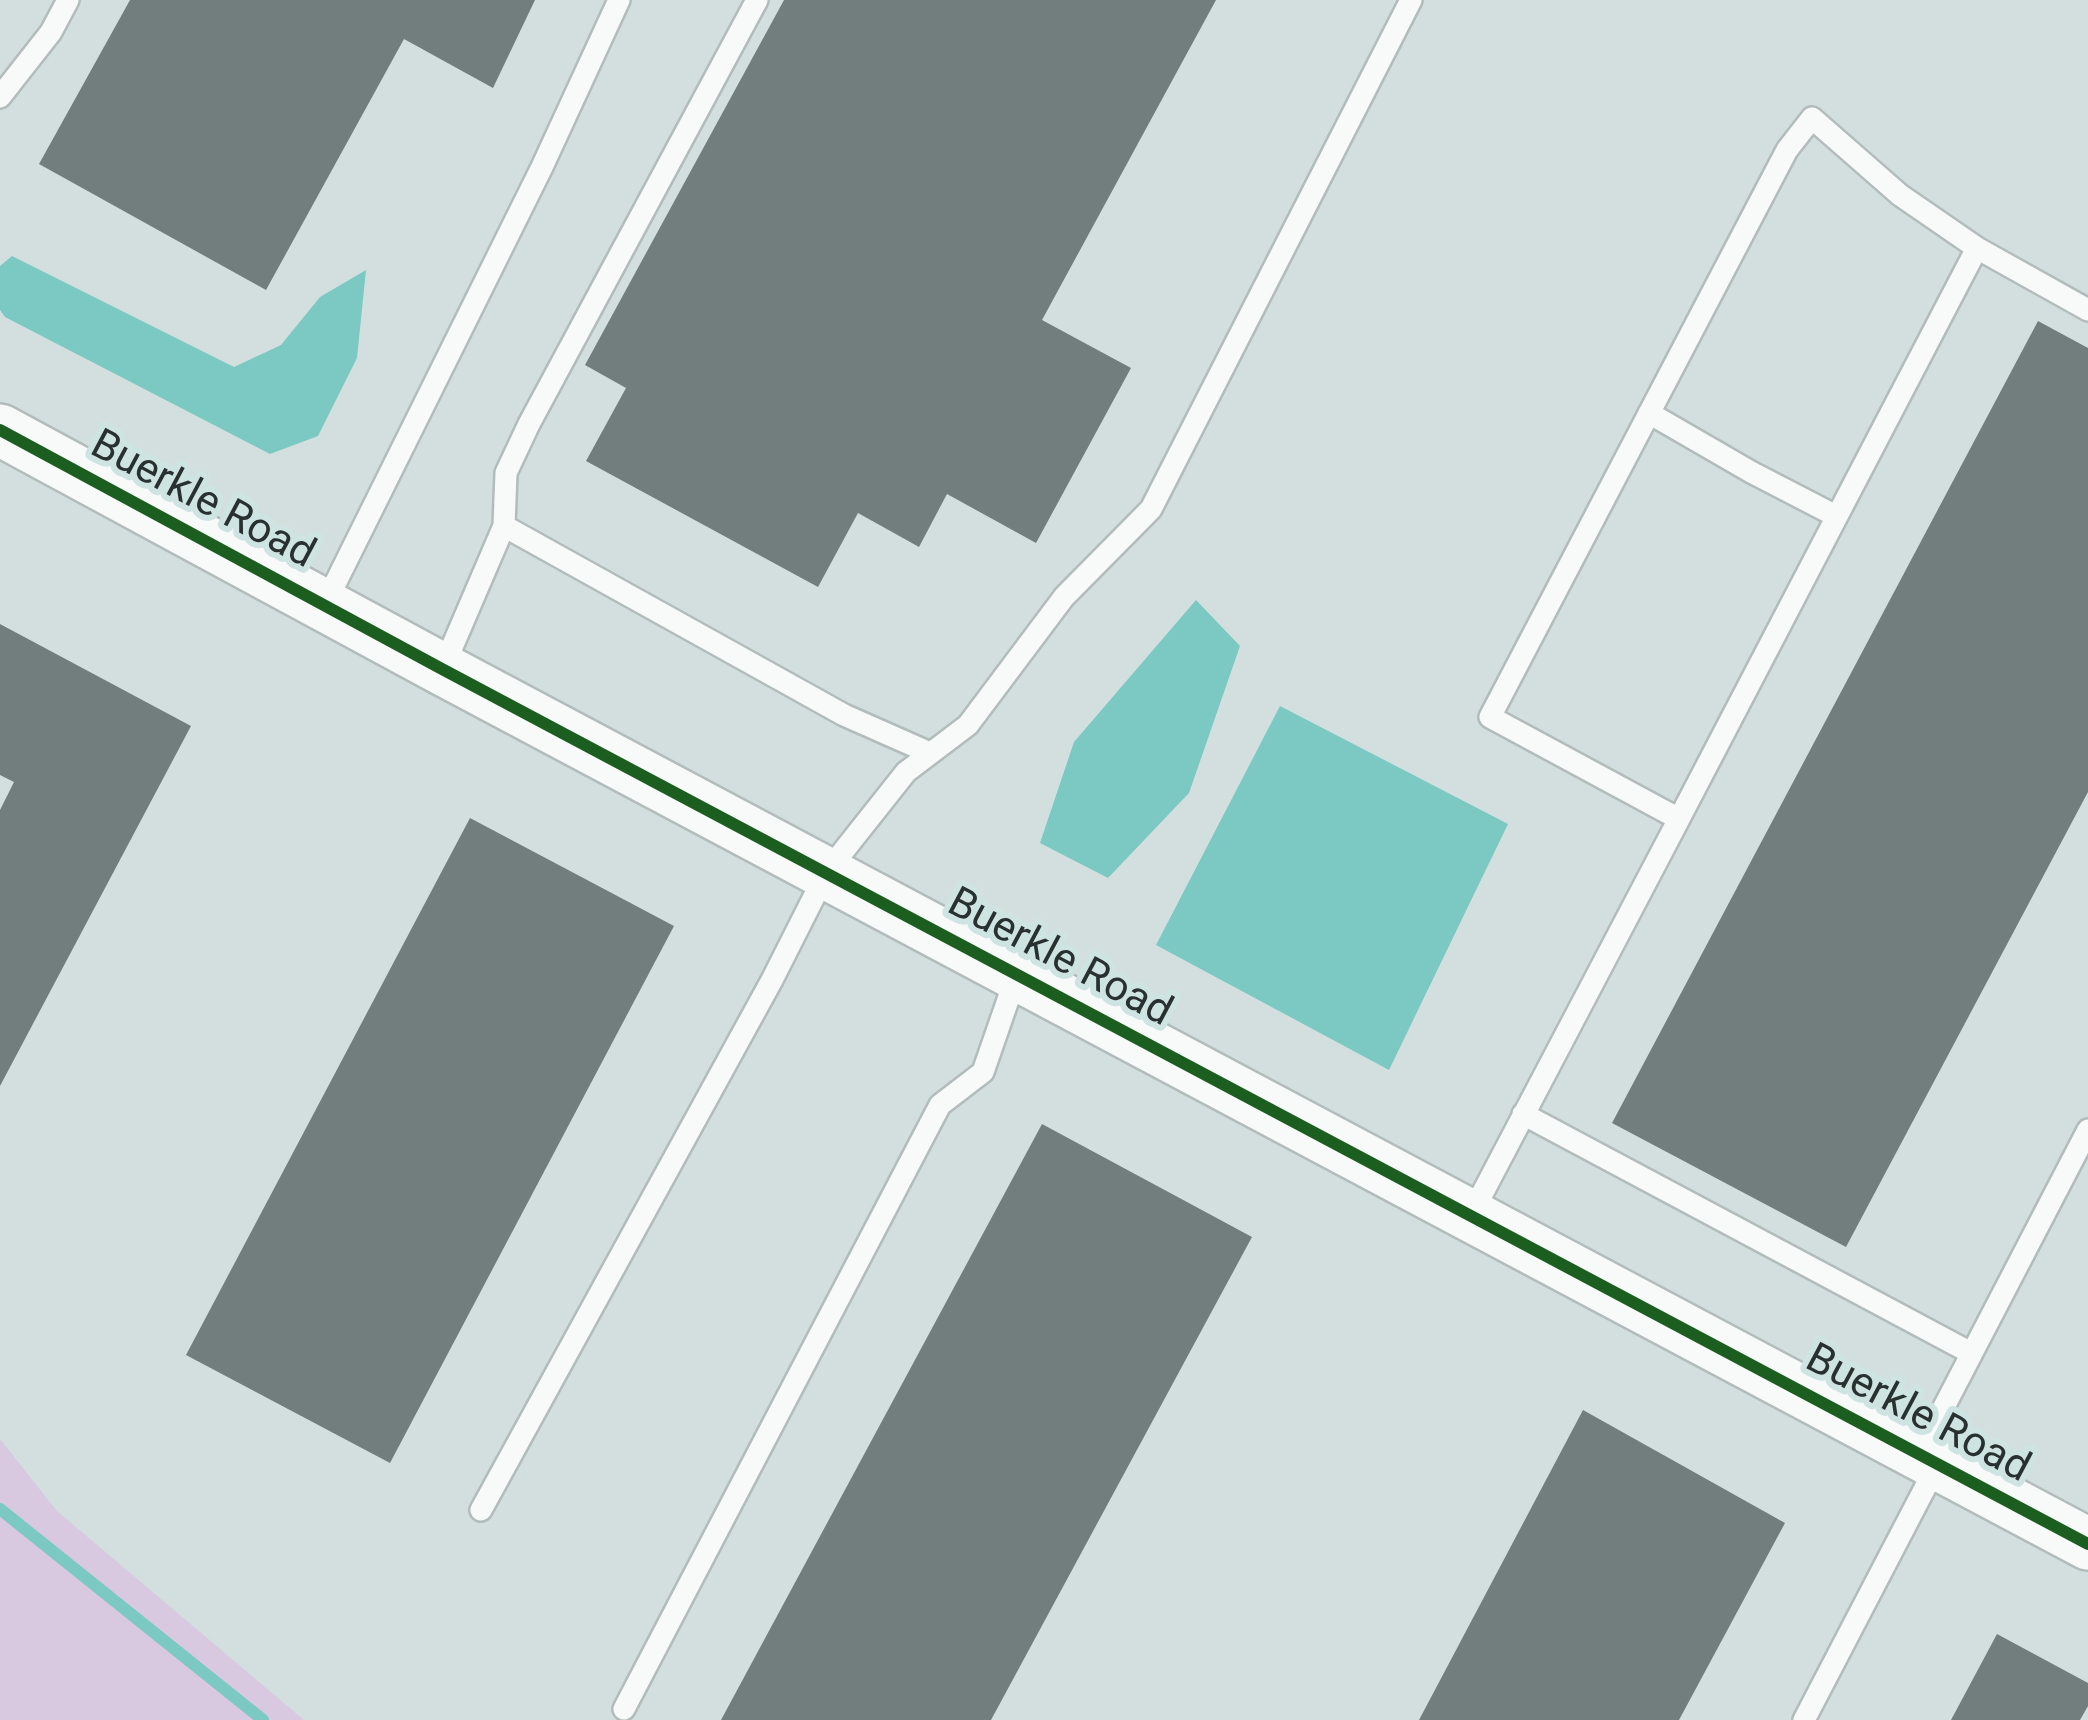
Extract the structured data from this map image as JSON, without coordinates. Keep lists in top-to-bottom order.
{
  "streets": {
    "street": ["Buerkle Road"]
  }
}
